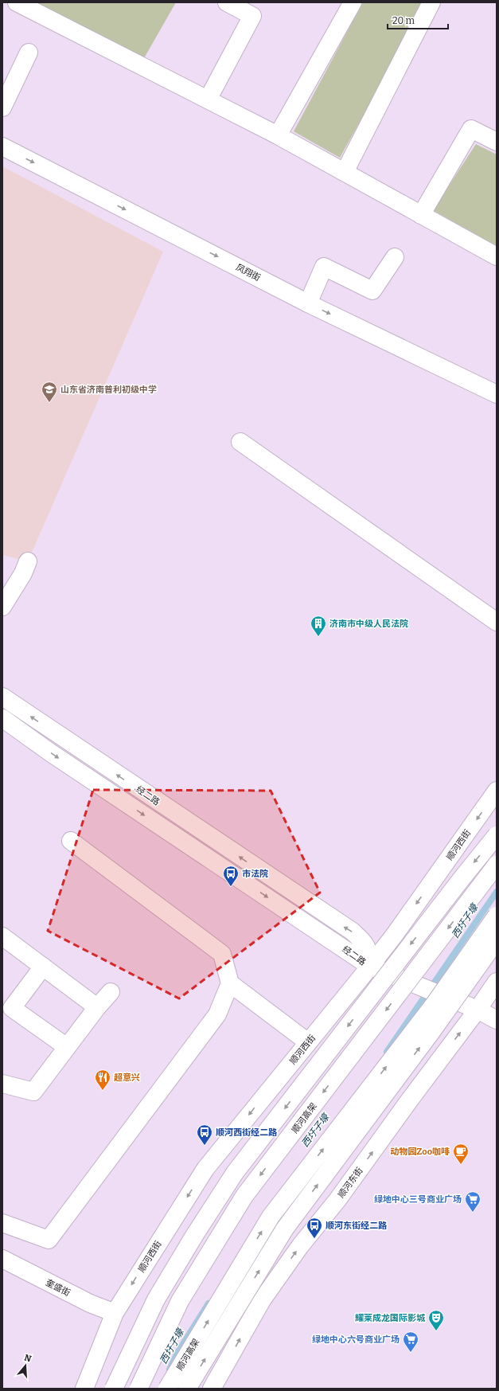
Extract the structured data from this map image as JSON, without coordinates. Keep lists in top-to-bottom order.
{
  "streets": {
    "main road": [
      "凤翔街",
      "经二路",
      "顺河西街",
      "顺河高架",
      "顺河东街",
      "奎盛街"
    ]
  },
  "crossings": [
    ["经二路", "顺河西街"],
    ["顺河西街", "奎盛街"]
  ],
  "water": ["西圩子壕"],
  "places": {
    "school or university": ["山东省济南普利初级中学"],
    "building": ["济南市中级人民法院"],
    "bus stop": ["市法院", "顺河西街经二路", "顺河东街经二路"],
    "restaurant": ["超意兴"],
    "cafe": ["动物园Zoo咖啡"],
    "supermarket": ["绿地中心三号商业广场", "绿地中心六号商业广场"],
    "theatre": ["耀莱成龙国际影城"]
  },
  "scale_bar": "20 m",
  "north": "top"
}
